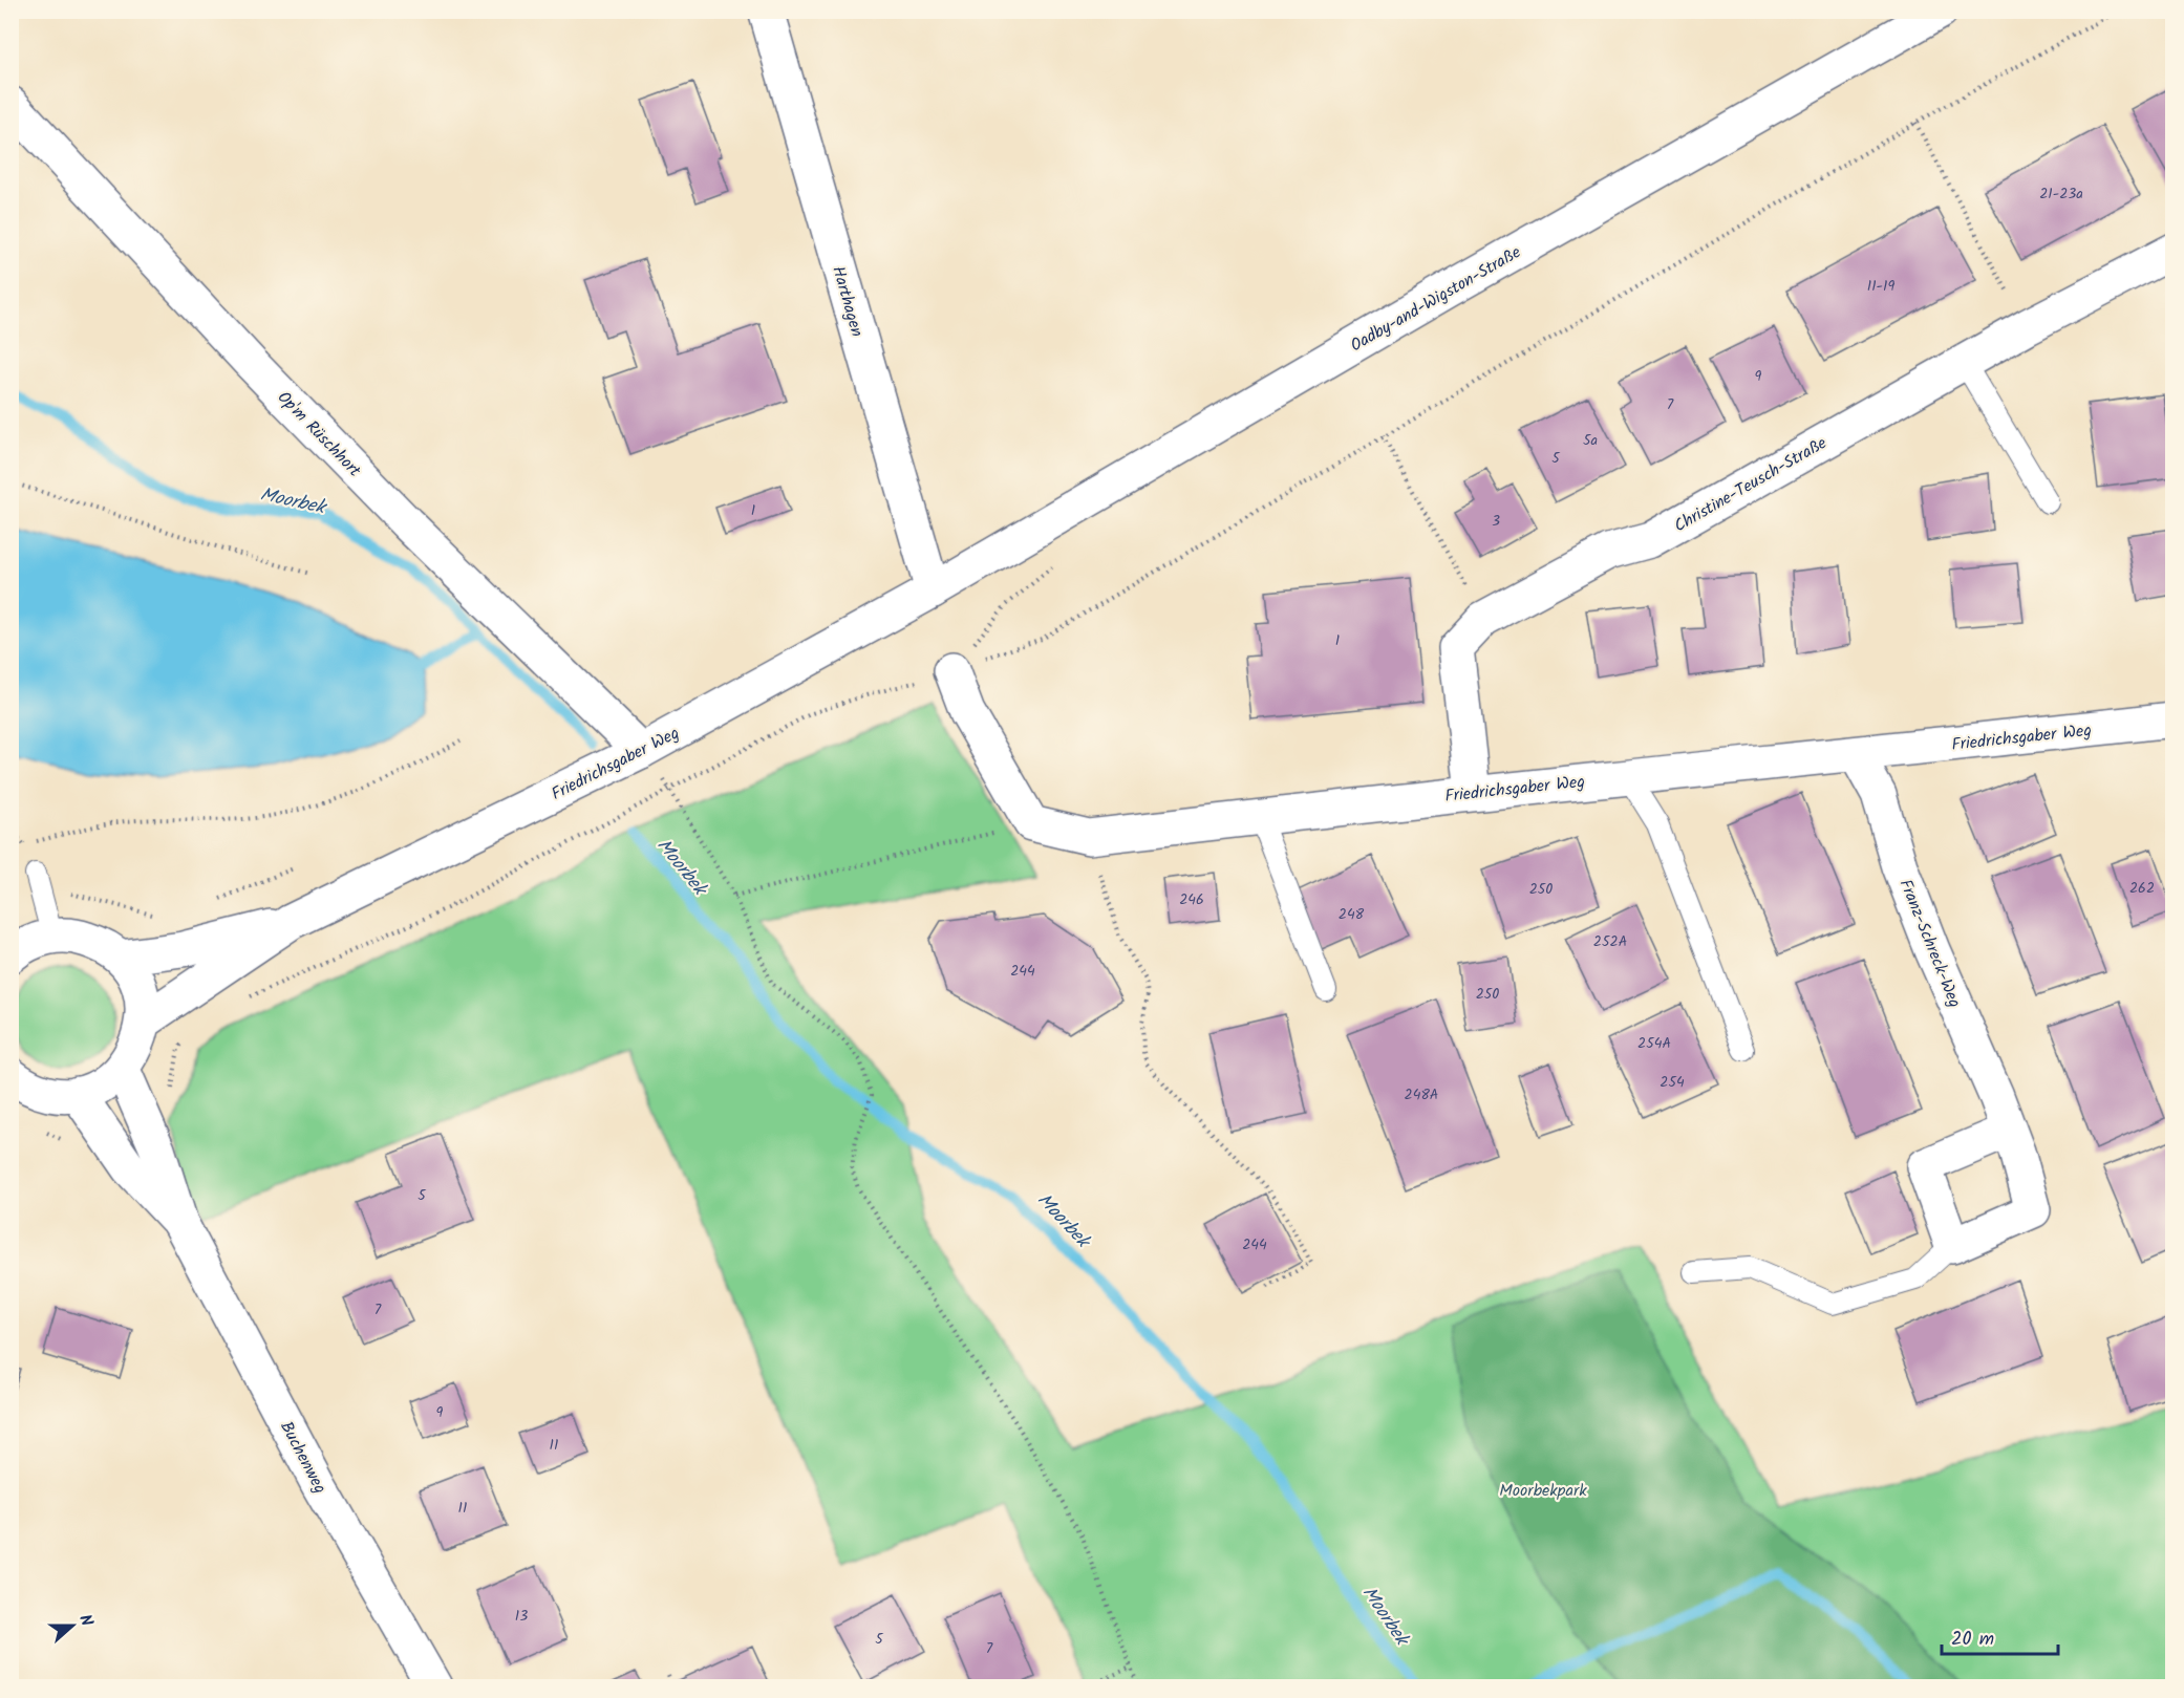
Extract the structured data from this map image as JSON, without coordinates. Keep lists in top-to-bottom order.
{
  "streets": {
    "street": [
      "Oadby-and-Wigston-Straße",
      "Harthagen",
      "Op'm Rüschhort",
      "Christine-Teusch-Straße",
      "Friedrichsgaber Weg",
      "Franz-Schreck-Weg",
      "Buchenweg"
    ]
  },
  "crossings": [
    ["Oadby-and-Wigston-Straße", "Harthagen"],
    ["Oadby-and-Wigston-Straße", "Friedrichsgaber Weg"],
    ["Harthagen", "Friedrichsgaber Weg"],
    ["Op'm Rüschhort", "Friedrichsgaber Weg"],
    ["Christine-Teusch-Straße", "Friedrichsgaber Weg"],
    ["Friedrichsgaber Weg", "Franz-Schreck-Weg"]
  ],
  "water": ["Moorbek"],
  "parks": ["Moorbekpark"],
  "house_numbers": [
    "21-23a",
    "11-19",
    "9",
    "7",
    "5a",
    "5",
    "1",
    "3",
    "1",
    "262",
    "250",
    "246",
    "248",
    "252A",
    "244",
    "250",
    "254A",
    "254",
    "248A",
    "5",
    "244",
    "7",
    "9",
    "11",
    "11",
    "13",
    "5",
    "7"
  ],
  "scale_bar": "20 m",
  "north": "right"
}
